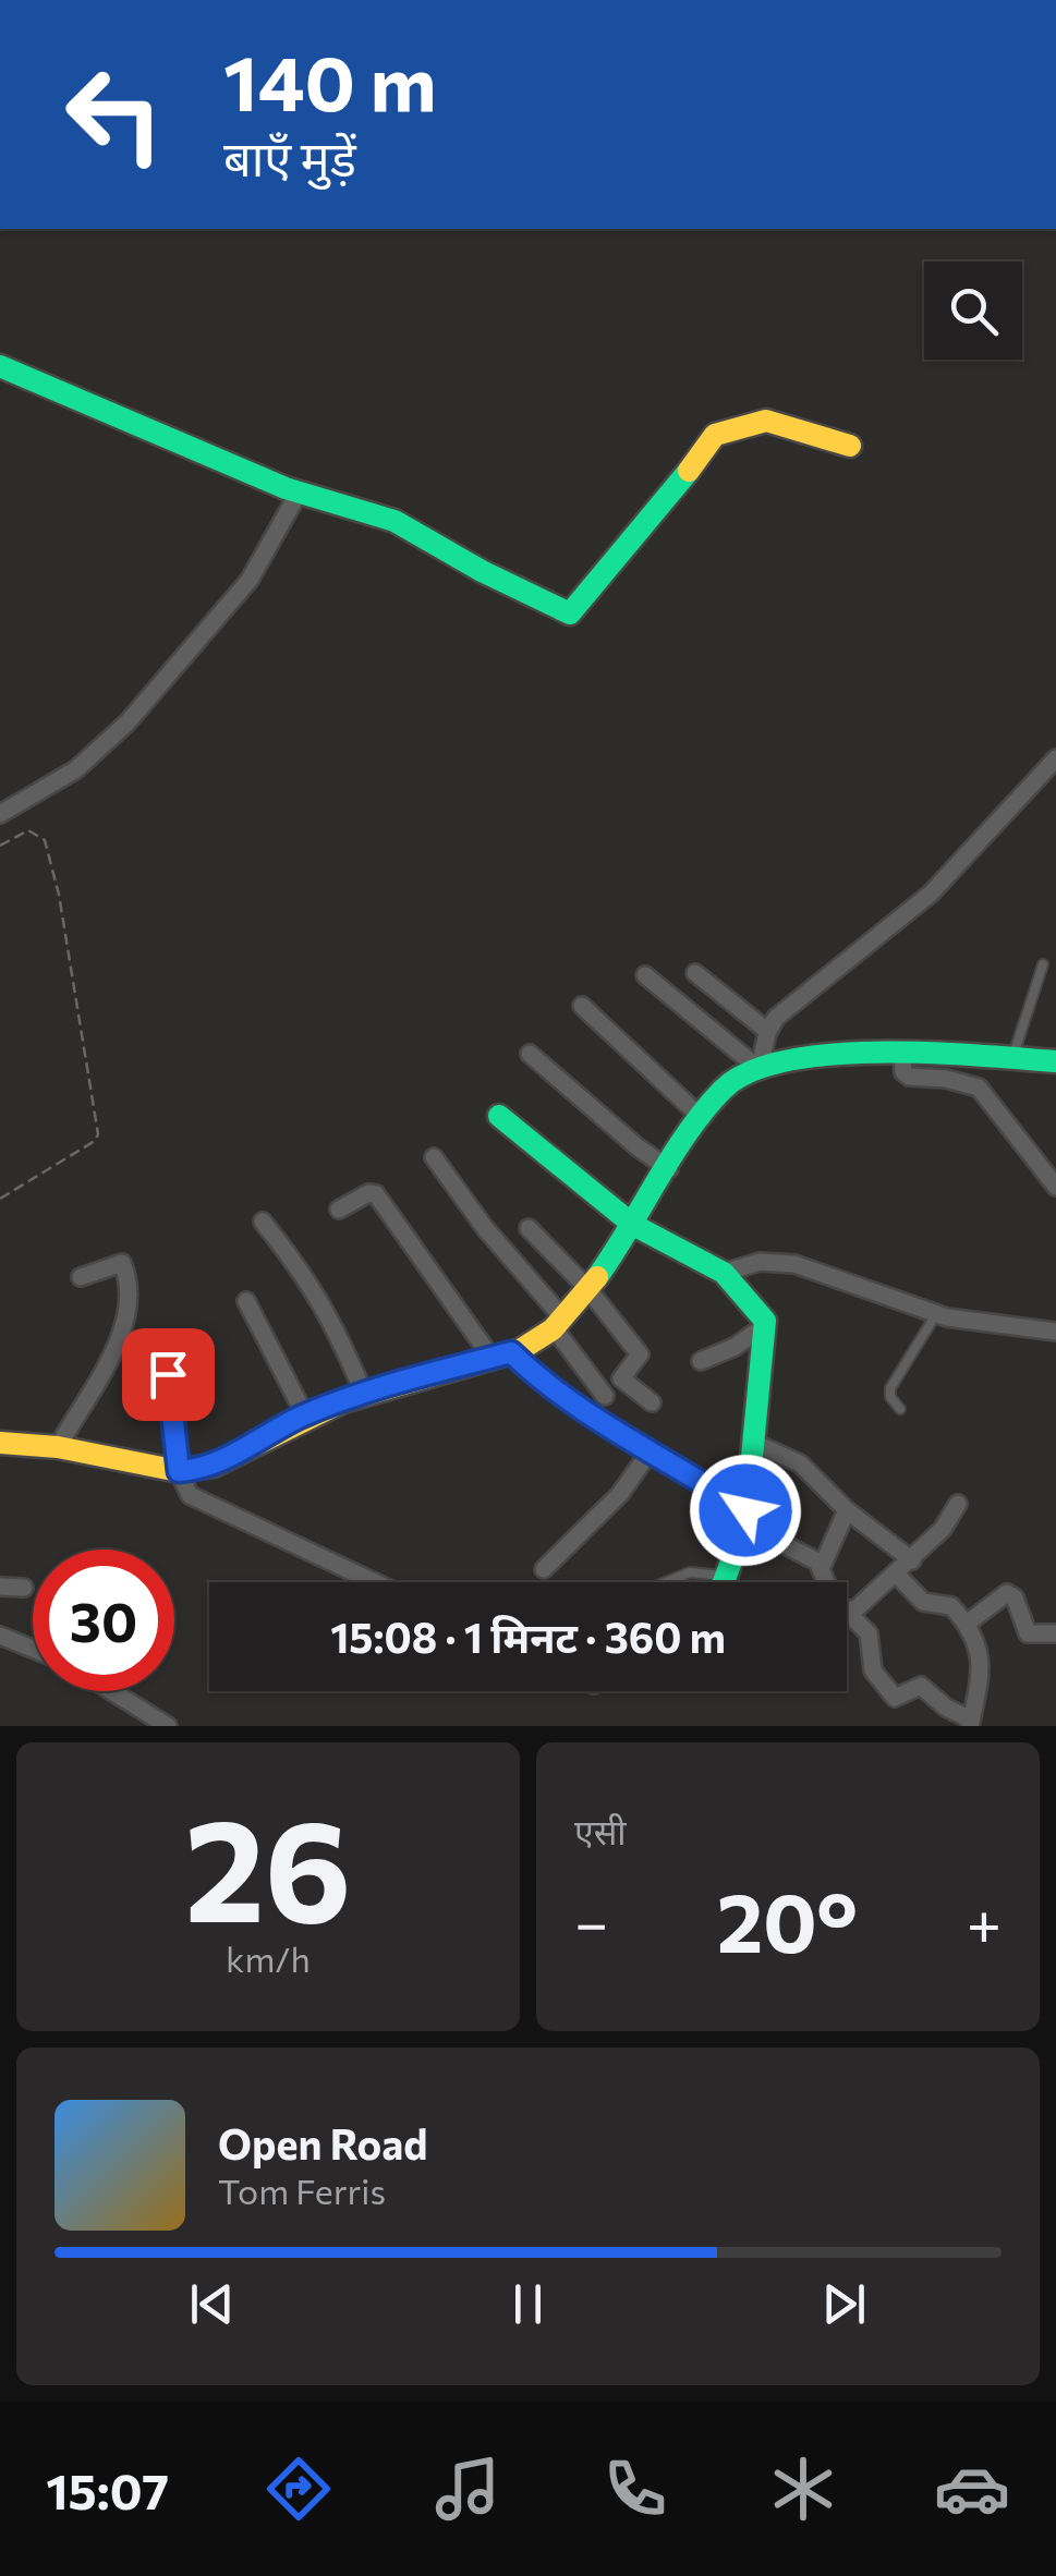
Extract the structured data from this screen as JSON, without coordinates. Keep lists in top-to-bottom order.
{
  "page": {
    "turn": ["140 m", "बाएँ मुड़ें"],
    "limit": "30",
    "trip": "15:08 · 1 मिनट · 360 m",
    "tile": [
      ["26", "km/h"],
      "एसी"
    ],
    "heat": ["−", "20°", "+"],
    "song": ["Open Road", "Tom Ferris"],
    "tabs": "15:07"
  }
}
